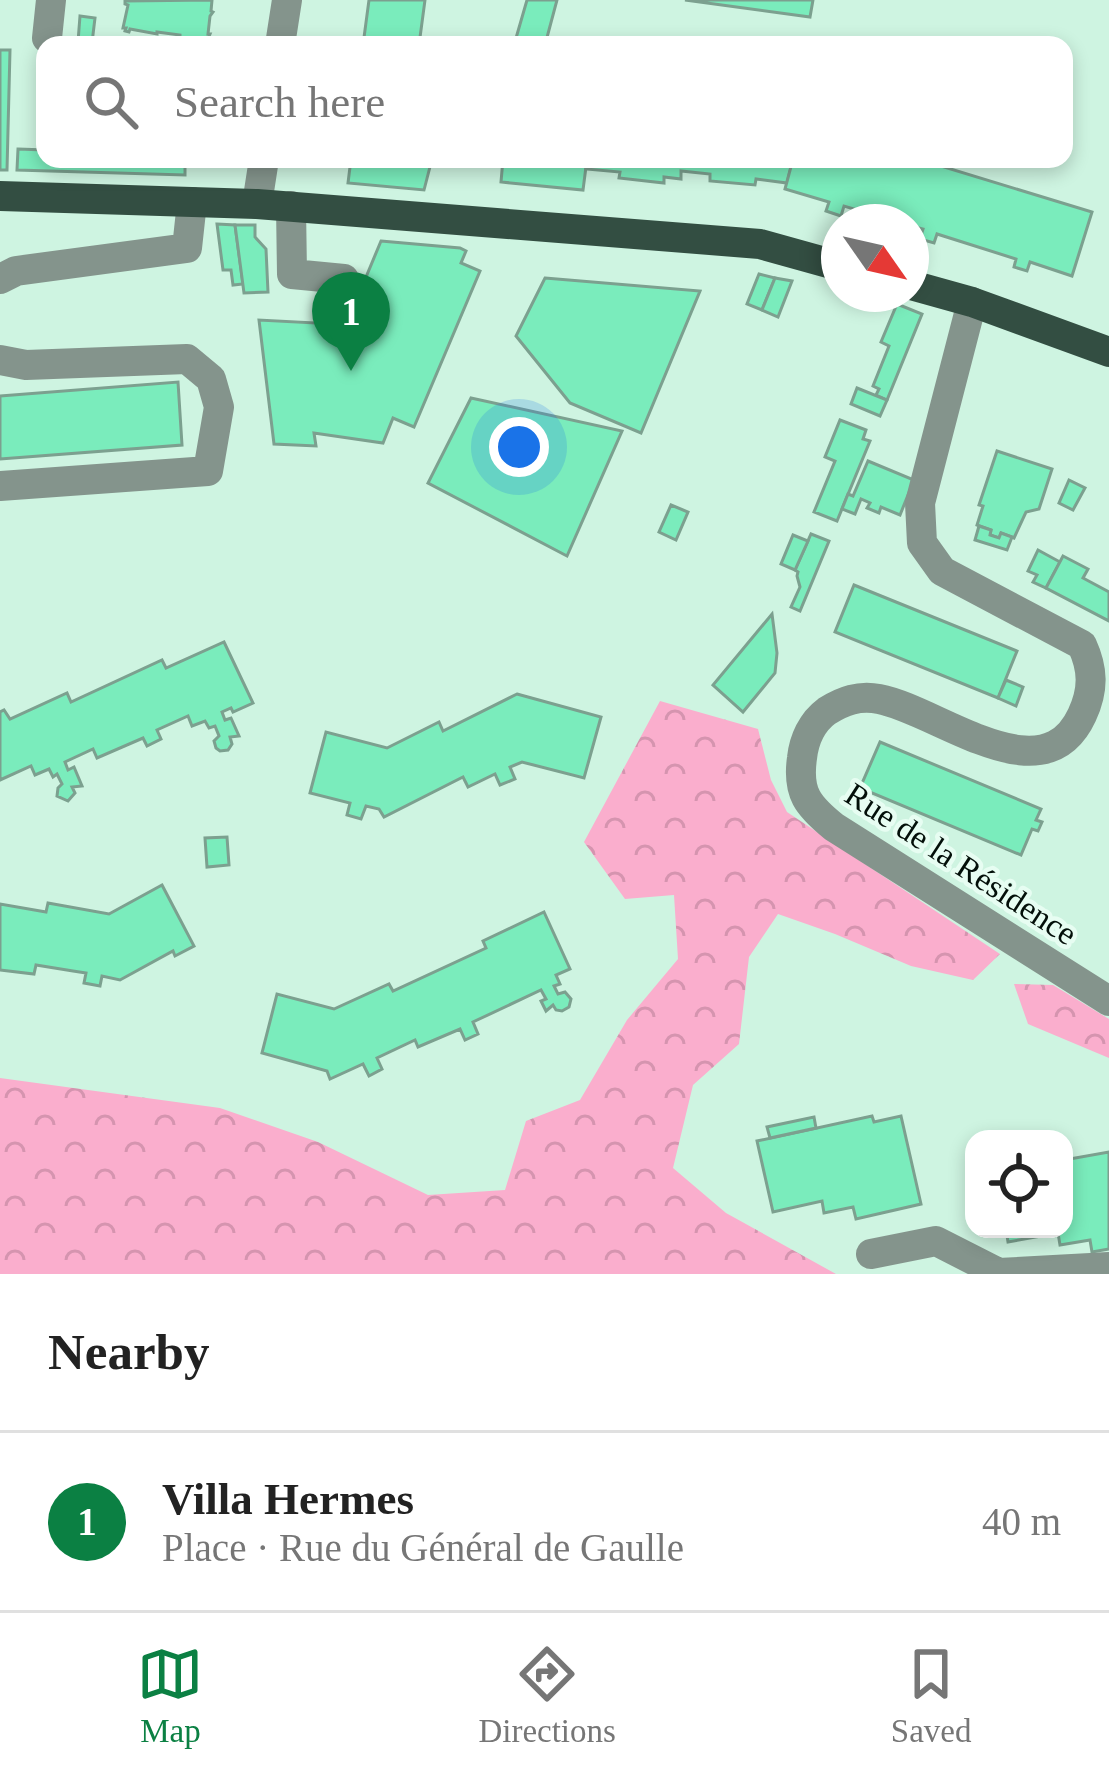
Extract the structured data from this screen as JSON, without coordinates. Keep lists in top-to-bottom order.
{
  "streets": {
    "street": ["Rue de la Résidence"]
  },
  "north": "bottom right",
  "page": {
    "search": "Search here",
    "pins": "1",
    "heading": "Nearby",
    "list": [
      {
        "mark": "1",
        "name": "Villa Hermes",
        "note": "Place · Rue du Général de Gaulle",
        "value": "40 m"
      }
    ],
    "nav": ["Map", "Directions", "Saved"]
  }
}
